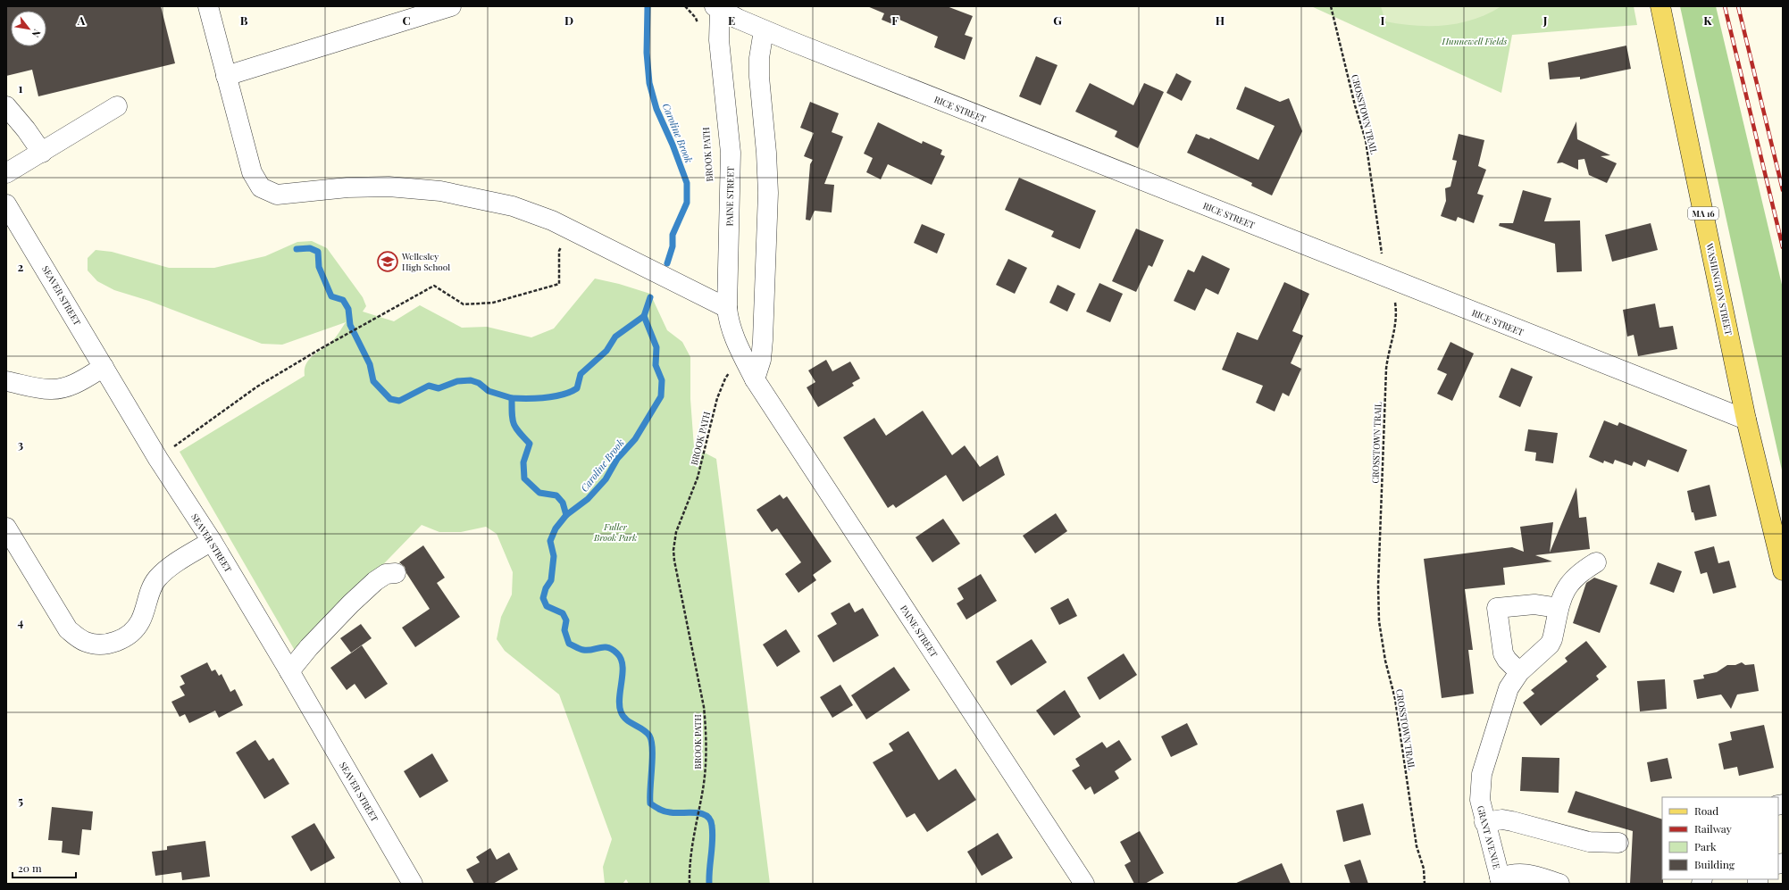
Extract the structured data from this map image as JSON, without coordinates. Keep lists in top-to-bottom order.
{
  "streets": {
    "main road": ["MA 16", "WASHINGTON STREET"],
    "street": [
      "RICE STREET",
      "PAINE STREET",
      "SEAVER STREET",
      "GRANT AVENUE"
    ],
    "path": ["CROSSTOWN TRAIL", "BROOK PATH"]
  },
  "crossings": [
    ["RICE STREET", "CROSSTOWN TRAIL"],
    ["RICE STREET", "PAINE STREET"],
    ["RICE STREET", "WASHINGTON STREET"]
  ],
  "water": ["Caroline Brook"],
  "parks": ["Hunnewell Fields", "Fuller Brook Park"],
  "places": {
    "school or university": ["Wellesley High School"]
  },
  "legend": [
    "Road",
    "Railway",
    "Park",
    "Building"
  ],
  "scale_bar": "20 m",
  "north": "bottom right",
  "grid": {
    "columns": [
      "A",
      "B",
      "C",
      "D",
      "E",
      "F",
      "G",
      "H",
      "I",
      "J",
      "K"
    ],
    "rows": [
      "1",
      "2",
      "3",
      "4",
      "5"
    ]
  }
}
